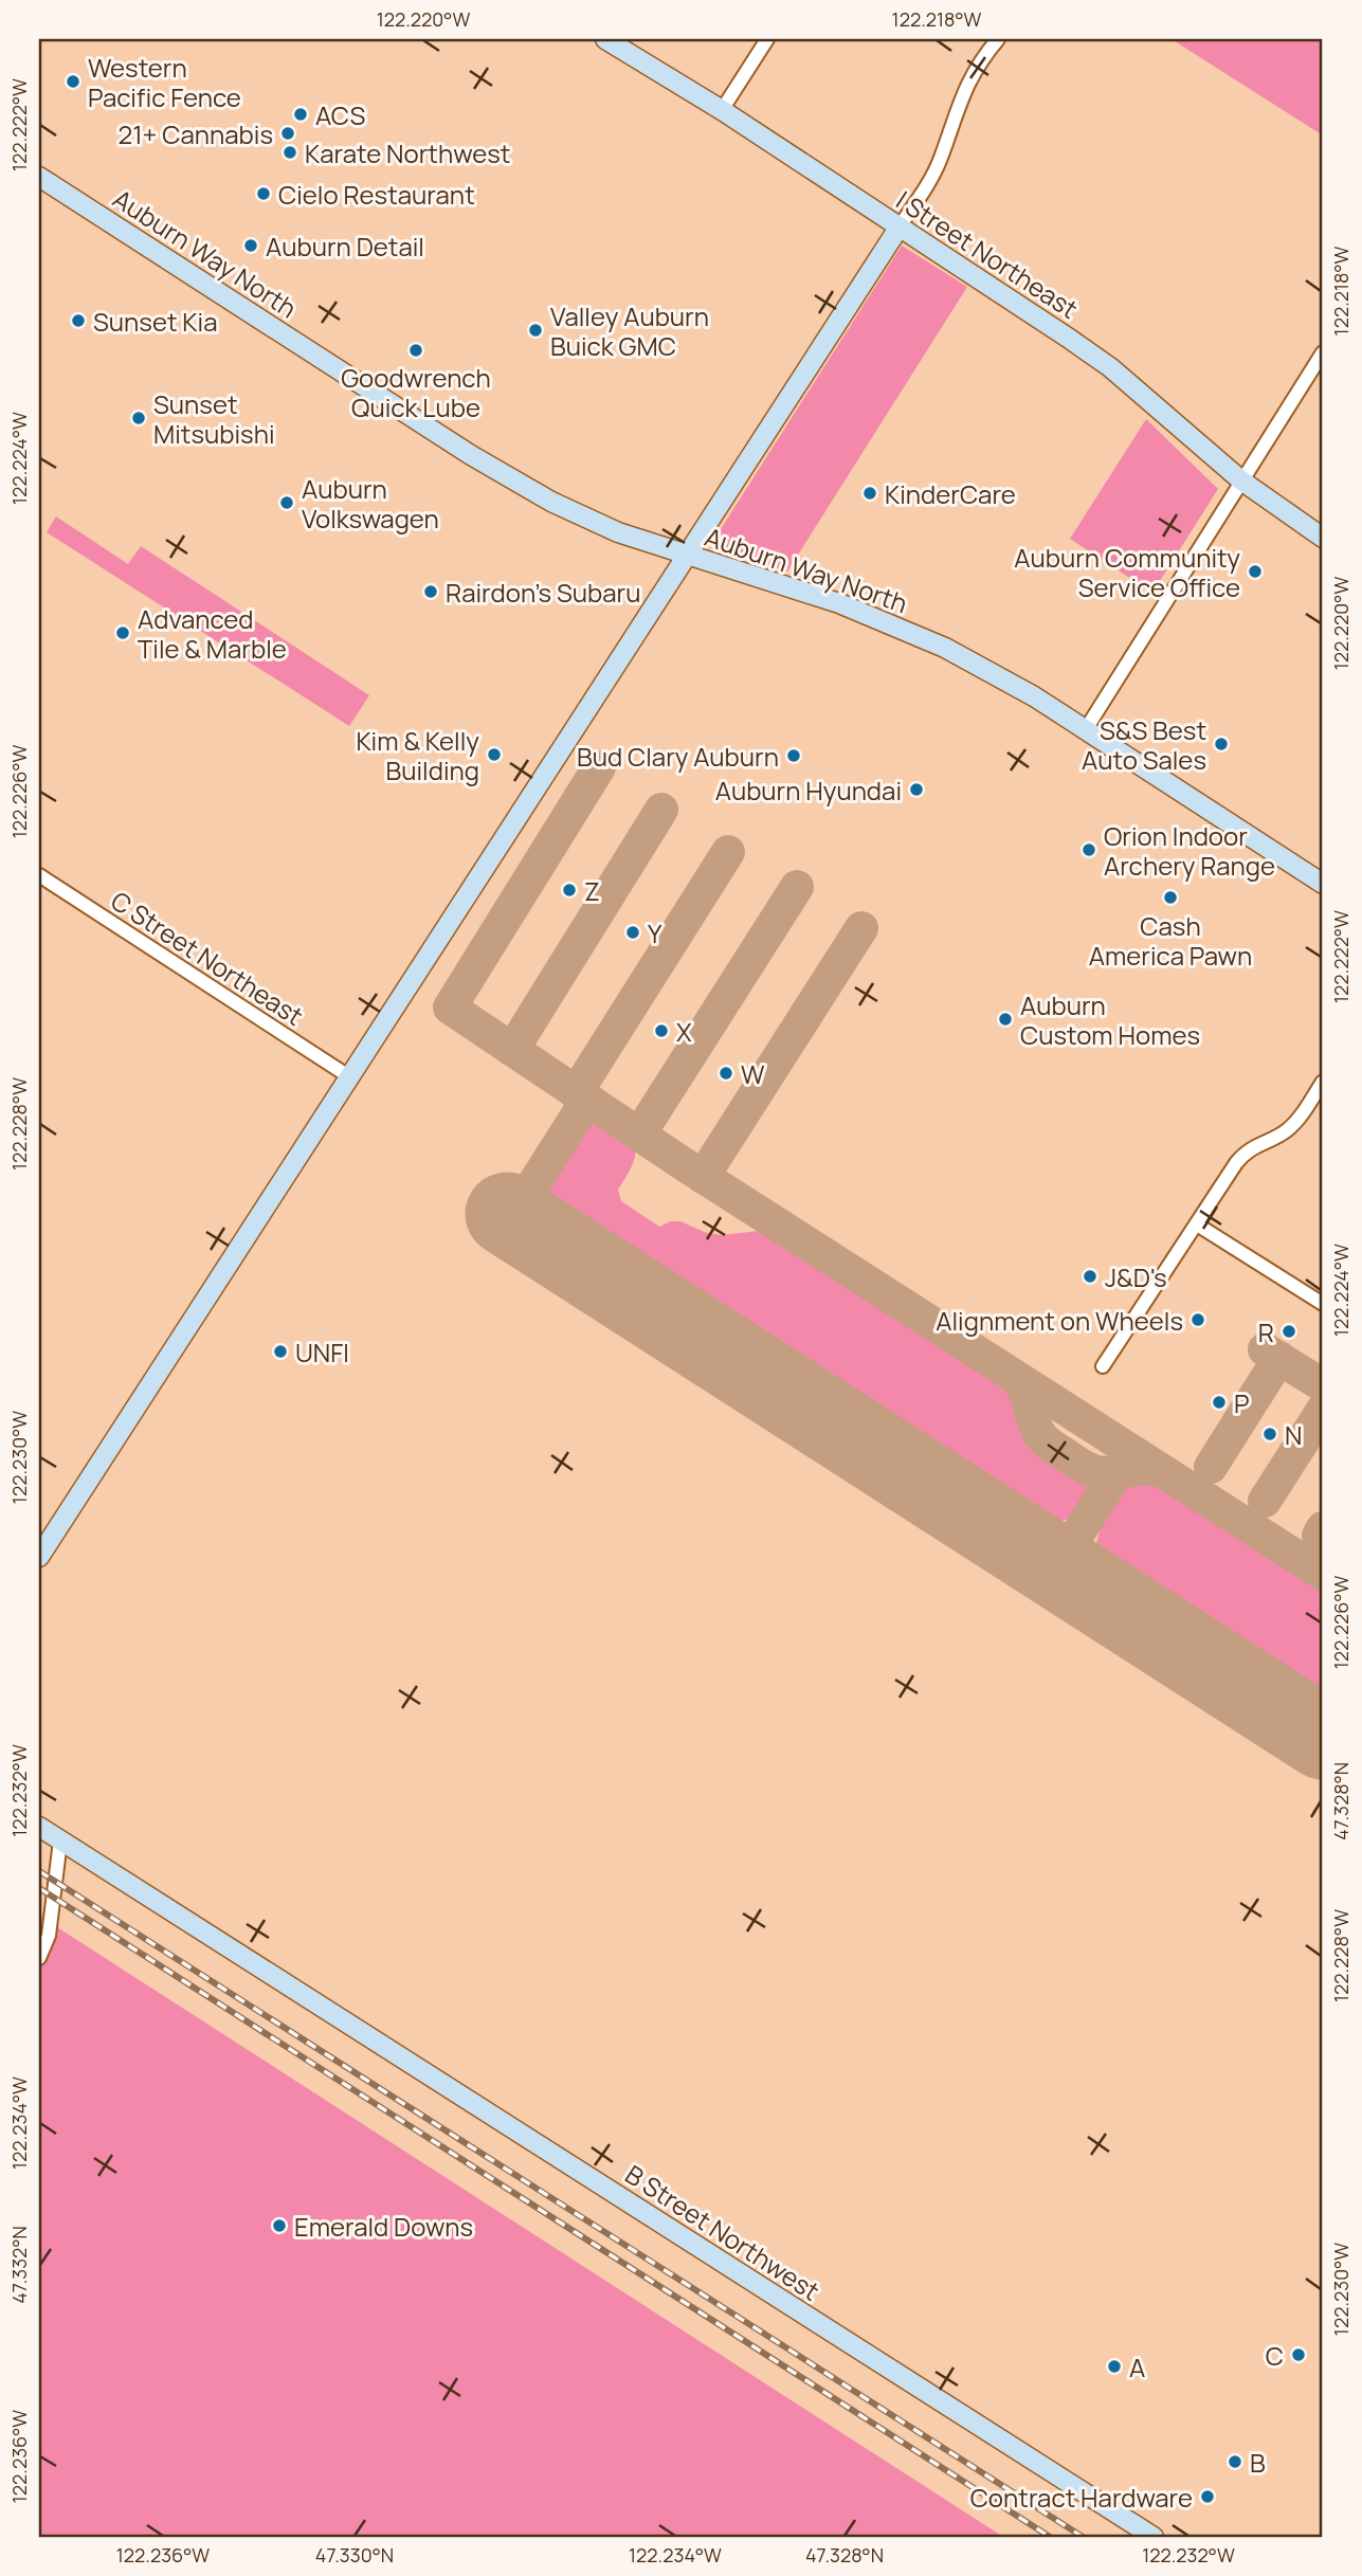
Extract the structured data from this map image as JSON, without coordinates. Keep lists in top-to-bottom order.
{
  "streets": {
    "street": [
      "Auburn Way North",
      "I Street Northeast",
      "C Street Northeast",
      "B Street Northwest"
    ]
  },
  "places": [
    "Western Pacific Fence",
    "ACS",
    "21+ Cannabis",
    "Karate Northwest",
    "Cielo Restaurant",
    "Auburn Detail",
    "Sunset Kia",
    "Valley Auburn Buick GMC",
    "Goodwrench Quick Lube",
    "Sunset Mitsubishi",
    "KinderCare",
    "Auburn Volkswagen",
    "Auburn Community Service Office",
    "Rairdon's Subaru",
    "Advanced Tile & Marble",
    "S&S Best Auto Sales",
    "Kim & Kelly Building",
    "Bud Clary Auburn",
    "Auburn Hyundai",
    "Orion Indoor Archery Range",
    "Z",
    "Cash America Pawn",
    "Y",
    "Auburn Custom Homes",
    "X",
    "W",
    "J&D's",
    "Alignment on Wheels",
    "R",
    "UNFI",
    "P",
    "N",
    "Emerald Downs",
    "C",
    "A",
    "B",
    "Contract Hardware"
  ],
  "coordinates": [
    "122.220°W",
    "122.218°W",
    "122.222°W",
    "122.224°W",
    "122.226°W",
    "122.228°W",
    "122.230°W",
    "122.232°W",
    "47.328°N",
    "122.234°W",
    "47.332°N",
    "122.236°W",
    "47.330°N"
  ]
}
